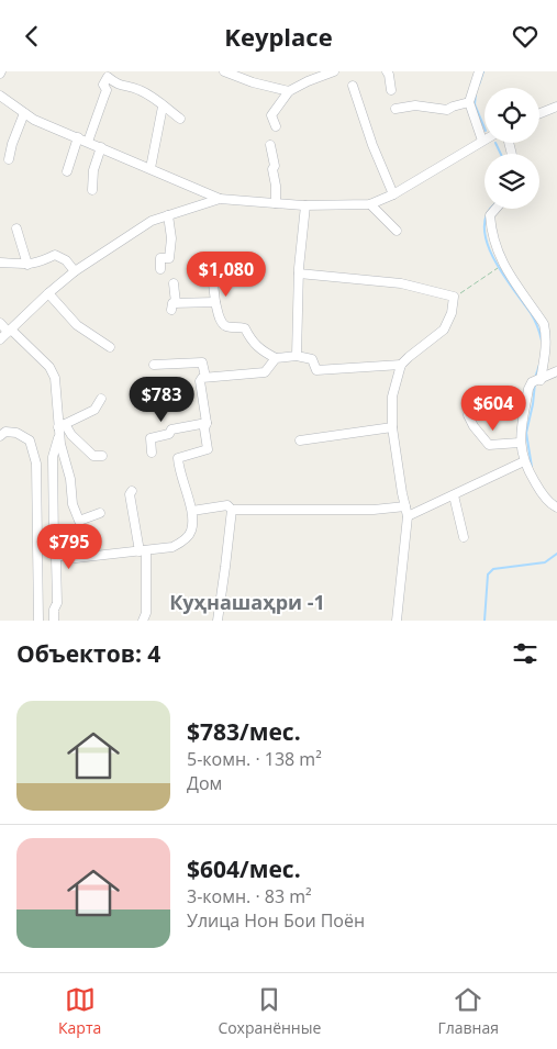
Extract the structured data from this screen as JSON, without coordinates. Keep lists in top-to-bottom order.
{
  "districts": ["Куҳнашаҳри -1"],
  "page": {
    "header": "Keyplace",
    "price": [
      "$1,080",
      "$783",
      "$604",
      "$795"
    ],
    "heading": "Объектов: 4",
    "list": [
      {
        "name": "$783/мес.",
        "note": "5-комн. · 138 m² · Дом"
      },
      {
        "name": "$604/мес.",
        "note": "3-комн. · 83 m² · Улица Нон Бои Поён"
      }
    ],
    "tabs": ["Карта", "Сохранённые", "Главная"]
  }
}
